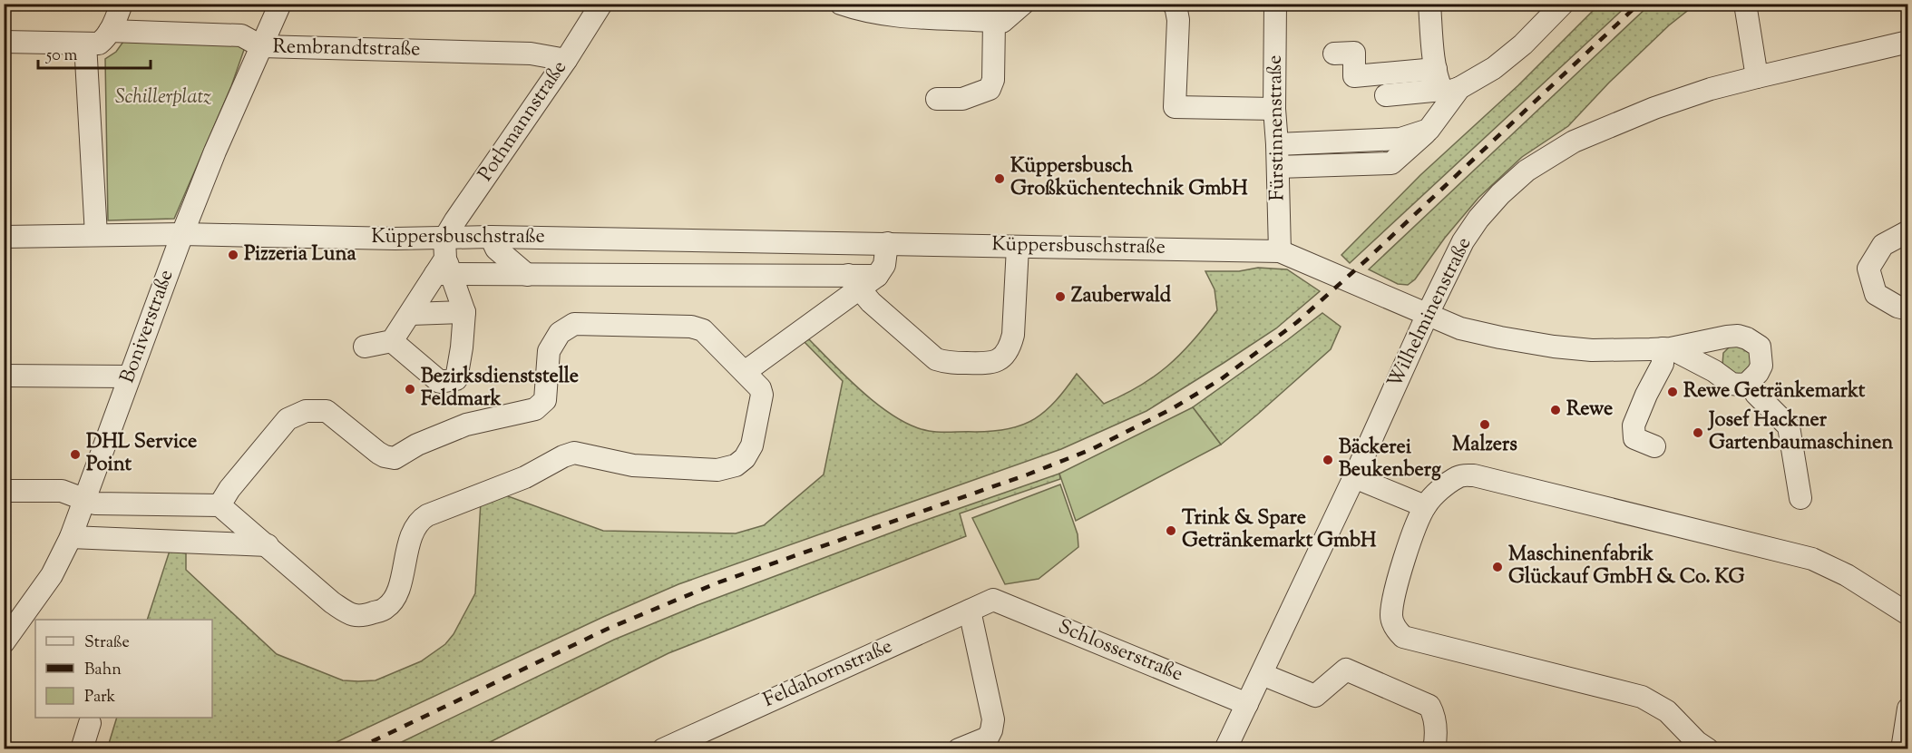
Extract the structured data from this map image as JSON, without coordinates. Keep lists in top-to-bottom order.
{
  "streets": {
    "street": [
      "Rembrandtstraße",
      "Pothmannstraße",
      "Fürstinnenstraße",
      "Küppersbuschstraße",
      "Wilhelminenstraße",
      "Boniverstraße",
      "Schlosserstraße",
      "Feldahornstraße"
    ]
  },
  "crossings": [
    ["Rembrandtstraße", "Pothmannstraße"],
    ["Rembrandtstraße", "Boniverstraße"],
    ["Pothmannstraße", "Küppersbuschstraße"],
    ["Fürstinnenstraße", "Küppersbuschstraße"],
    ["Küppersbuschstraße", "Wilhelminenstraße"],
    ["Küppersbuschstraße", "Boniverstraße"],
    ["Wilhelminenstraße", "Schlosserstraße"],
    ["Schlosserstraße", "Feldahornstraße"]
  ],
  "parks": ["Schillerplatz"],
  "places": [
    "Küppersbusch Großküchentechnik GmbH",
    "Pizzeria Luna",
    "Zauberwald",
    "Bezirksdienststelle Feldmark",
    "Rewe Getränkemarkt",
    "Rewe",
    "Malzers",
    "Josef Hackner Gartenbaumaschinen",
    "DHL Service Point",
    "Bäckerei Beukenberg",
    "Trink & Spare Getränkemarkt GmbH",
    "Maschinenfabrik Glückauf GmbH & Co. KG"
  ],
  "legend": ["Straße", "Bahn", "Park"],
  "scale_bar": "50 m"
}
